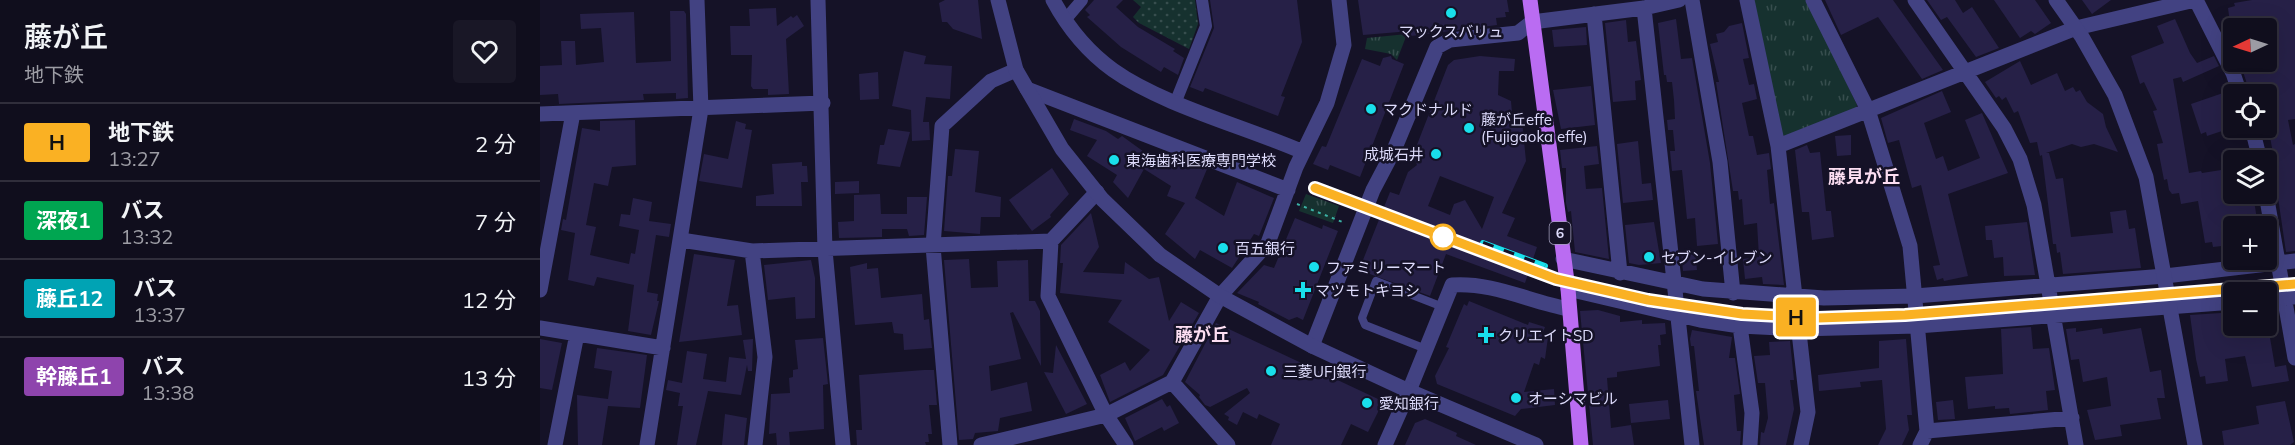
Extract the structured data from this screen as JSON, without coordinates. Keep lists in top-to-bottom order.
{
  "streets": {
    "main road": ["6"]
  },
  "districts": ["藤見が丘", "藤が丘"],
  "places": {
    "other": [
      "マックスバリュ",
      "マクドナルド",
      "藤が丘effe (Fujigaoka effe)",
      "成城石井",
      "東海歯科医療専門学校",
      "百五銀行",
      "セブン-イレブン",
      "ファミリーマート",
      "三菱UFJ銀行",
      "オーシマビル",
      "愛知銀行"
    ],
    "health": ["マツモトキヨシ", "クリエイトSD"]
  },
  "lines": ["metro line H"],
  "north": "left",
  "page": {
    "heading": ["藤が丘", "地下鉄"],
    "on_map": "H",
    "map_buttons": ["+", "−"],
    "list": [
      {
        "mark": "H",
        "name": "地下鉄",
        "note": "13:27",
        "value": "2 分"
      },
      {
        "mark": "深夜1",
        "name": "バス",
        "note": "13:32",
        "value": "7 分"
      },
      {
        "mark": "藤丘12",
        "name": "バス",
        "note": "13:37",
        "value": "12 分"
      },
      {
        "mark": "幹藤丘1",
        "name": "バス",
        "note": "13:38",
        "value": "13 分"
      }
    ]
  }
}
